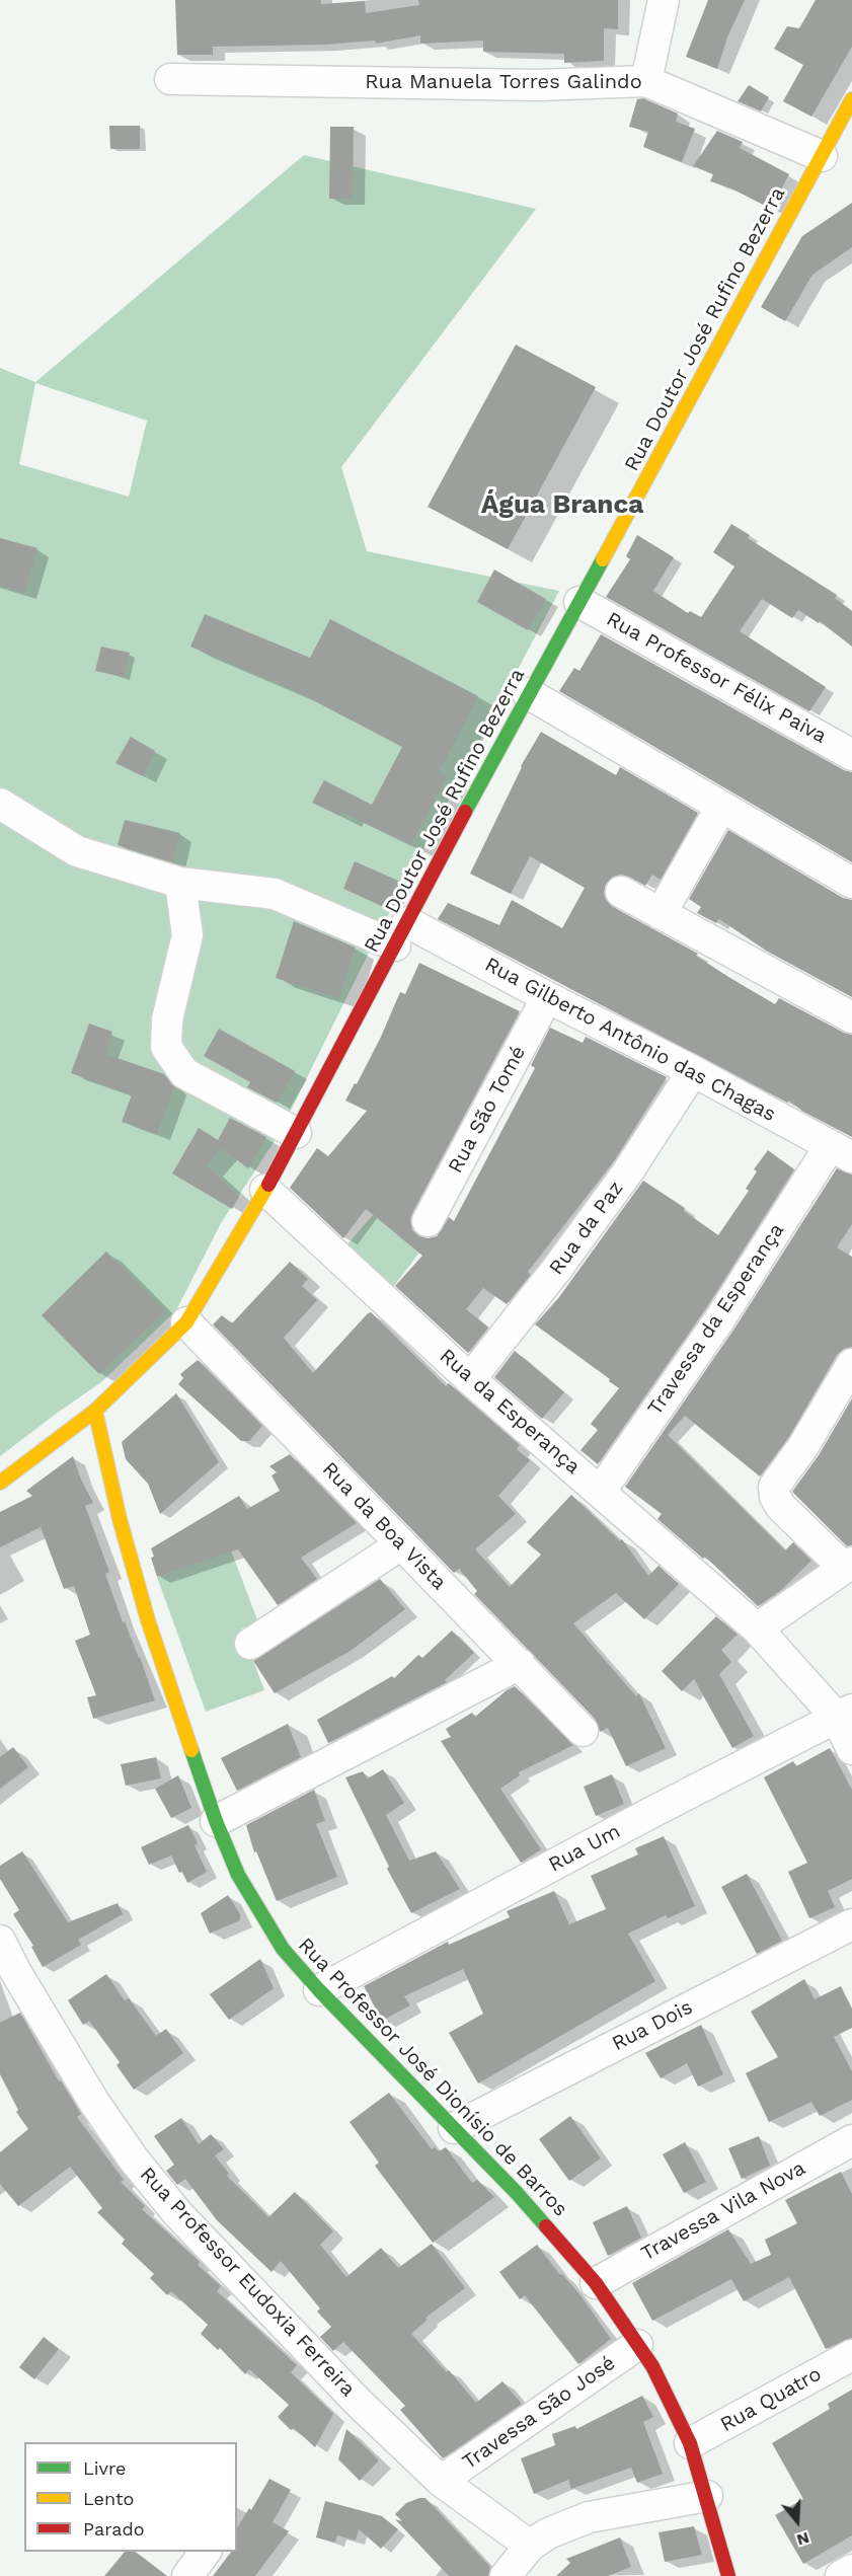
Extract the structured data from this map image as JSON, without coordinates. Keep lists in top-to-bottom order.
{
  "streets": {
    "main road": ["Rua Doutor José Rufino Bezerra", "Rua Professor José Dionísio de Barros"],
    "street": [
      "Rua Manuela Torres Galindo",
      "Rua Professor Félix Paiva",
      "Rua Gilberto Antônio das Chagas",
      "Rua São Tomé",
      "Rua da Paz",
      "Travessa da Esperança",
      "Rua da Esperança",
      "Rua da Boa Vista",
      "Rua Um",
      "Rua Dois",
      "Travessa Vila Nova",
      "Rua Professor Eudoxia Ferreira",
      "Rua Quatro",
      "Travessa São José"
    ]
  },
  "crossings": [
    ["Rua Manuela Torres Galindo", "Rua Doutor José Rufino Bezerra"],
    ["Rua Doutor José Rufino Bezerra", "Rua Professor Félix Paiva"],
    ["Rua Doutor José Rufino Bezerra", "Rua Gilberto Antônio das Chagas"],
    ["Rua Doutor José Rufino Bezerra", "Rua da Esperança"],
    ["Rua Doutor José Rufino Bezerra", "Rua da Boa Vista"],
    ["Rua Doutor José Rufino Bezerra", "Rua Professor José Dionísio de Barros"],
    ["Rua Gilberto Antônio das Chagas", "Rua São Tomé"],
    ["Rua Gilberto Antônio das Chagas", "Rua da Paz"],
    ["Rua Gilberto Antônio das Chagas", "Travessa da Esperança"],
    ["Rua da Paz", "Rua da Esperança"],
    ["Travessa da Esperança", "Rua da Esperança"],
    ["Rua da Esperança", "Rua Um"],
    ["Rua Um", "Rua Professor José Dionísio de Barros"],
    ["Rua Dois", "Rua Professor José Dionísio de Barros"],
    ["Rua Professor José Dionísio de Barros", "Travessa Vila Nova"],
    ["Rua Professor José Dionísio de Barros", "Rua Quatro"],
    ["Rua Professor José Dionísio de Barros", "Travessa São José"],
    ["Rua Professor Eudoxia Ferreira", "Travessa São José"]
  ],
  "districts": ["Água Branca"],
  "legend": ["Livre", "Lento", "Parado"],
  "north": "bottom"
}
